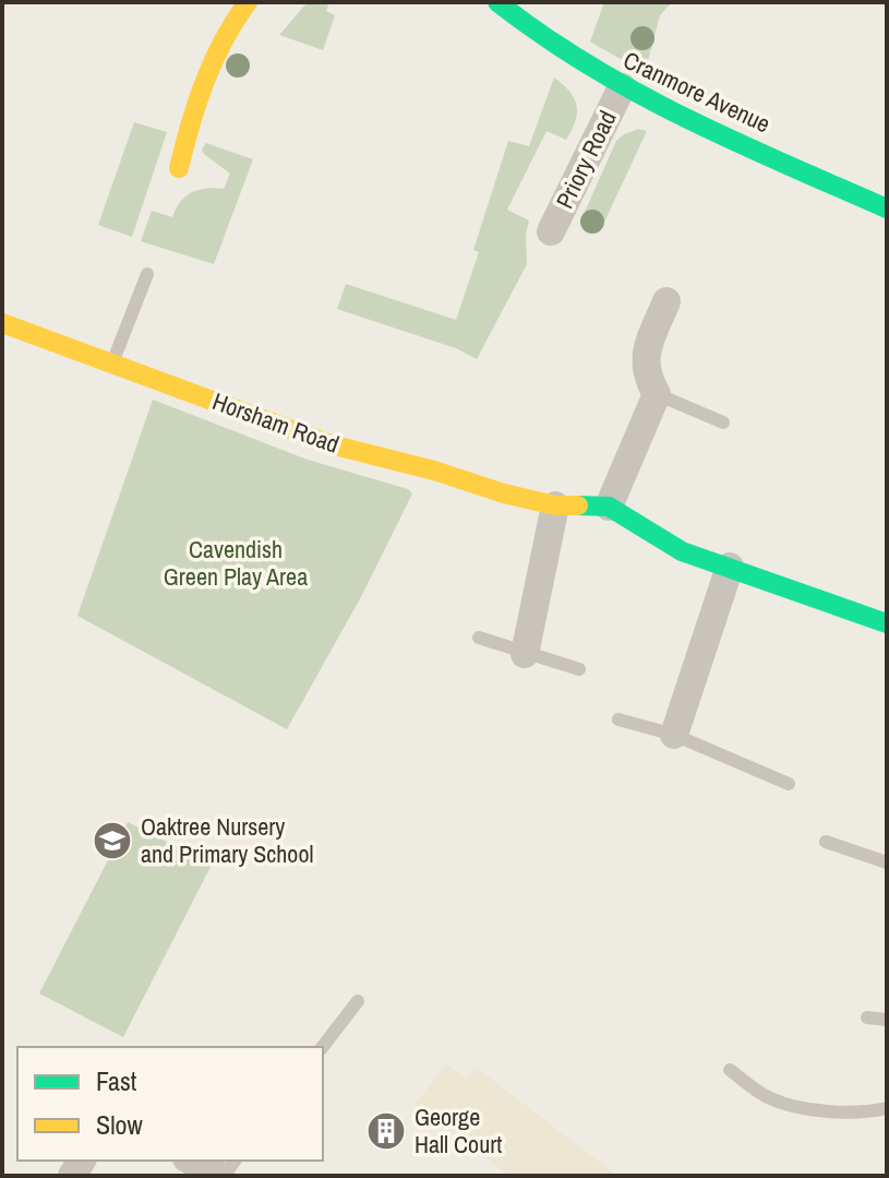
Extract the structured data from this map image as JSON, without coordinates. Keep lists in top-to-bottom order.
{
  "streets": {
    "street": ["Cranmore Avenue", "Priory Road", "Horsham Road"]
  },
  "crossings": [
    ["Cranmore Avenue", "Priory Road"]
  ],
  "parks": ["Cavendish Green Play Area"],
  "places": {
    "school or university": ["Oaktree Nursery and Primary School"],
    "building": ["George Hall Court"]
  },
  "legend": ["Fast", "Slow"]
}
